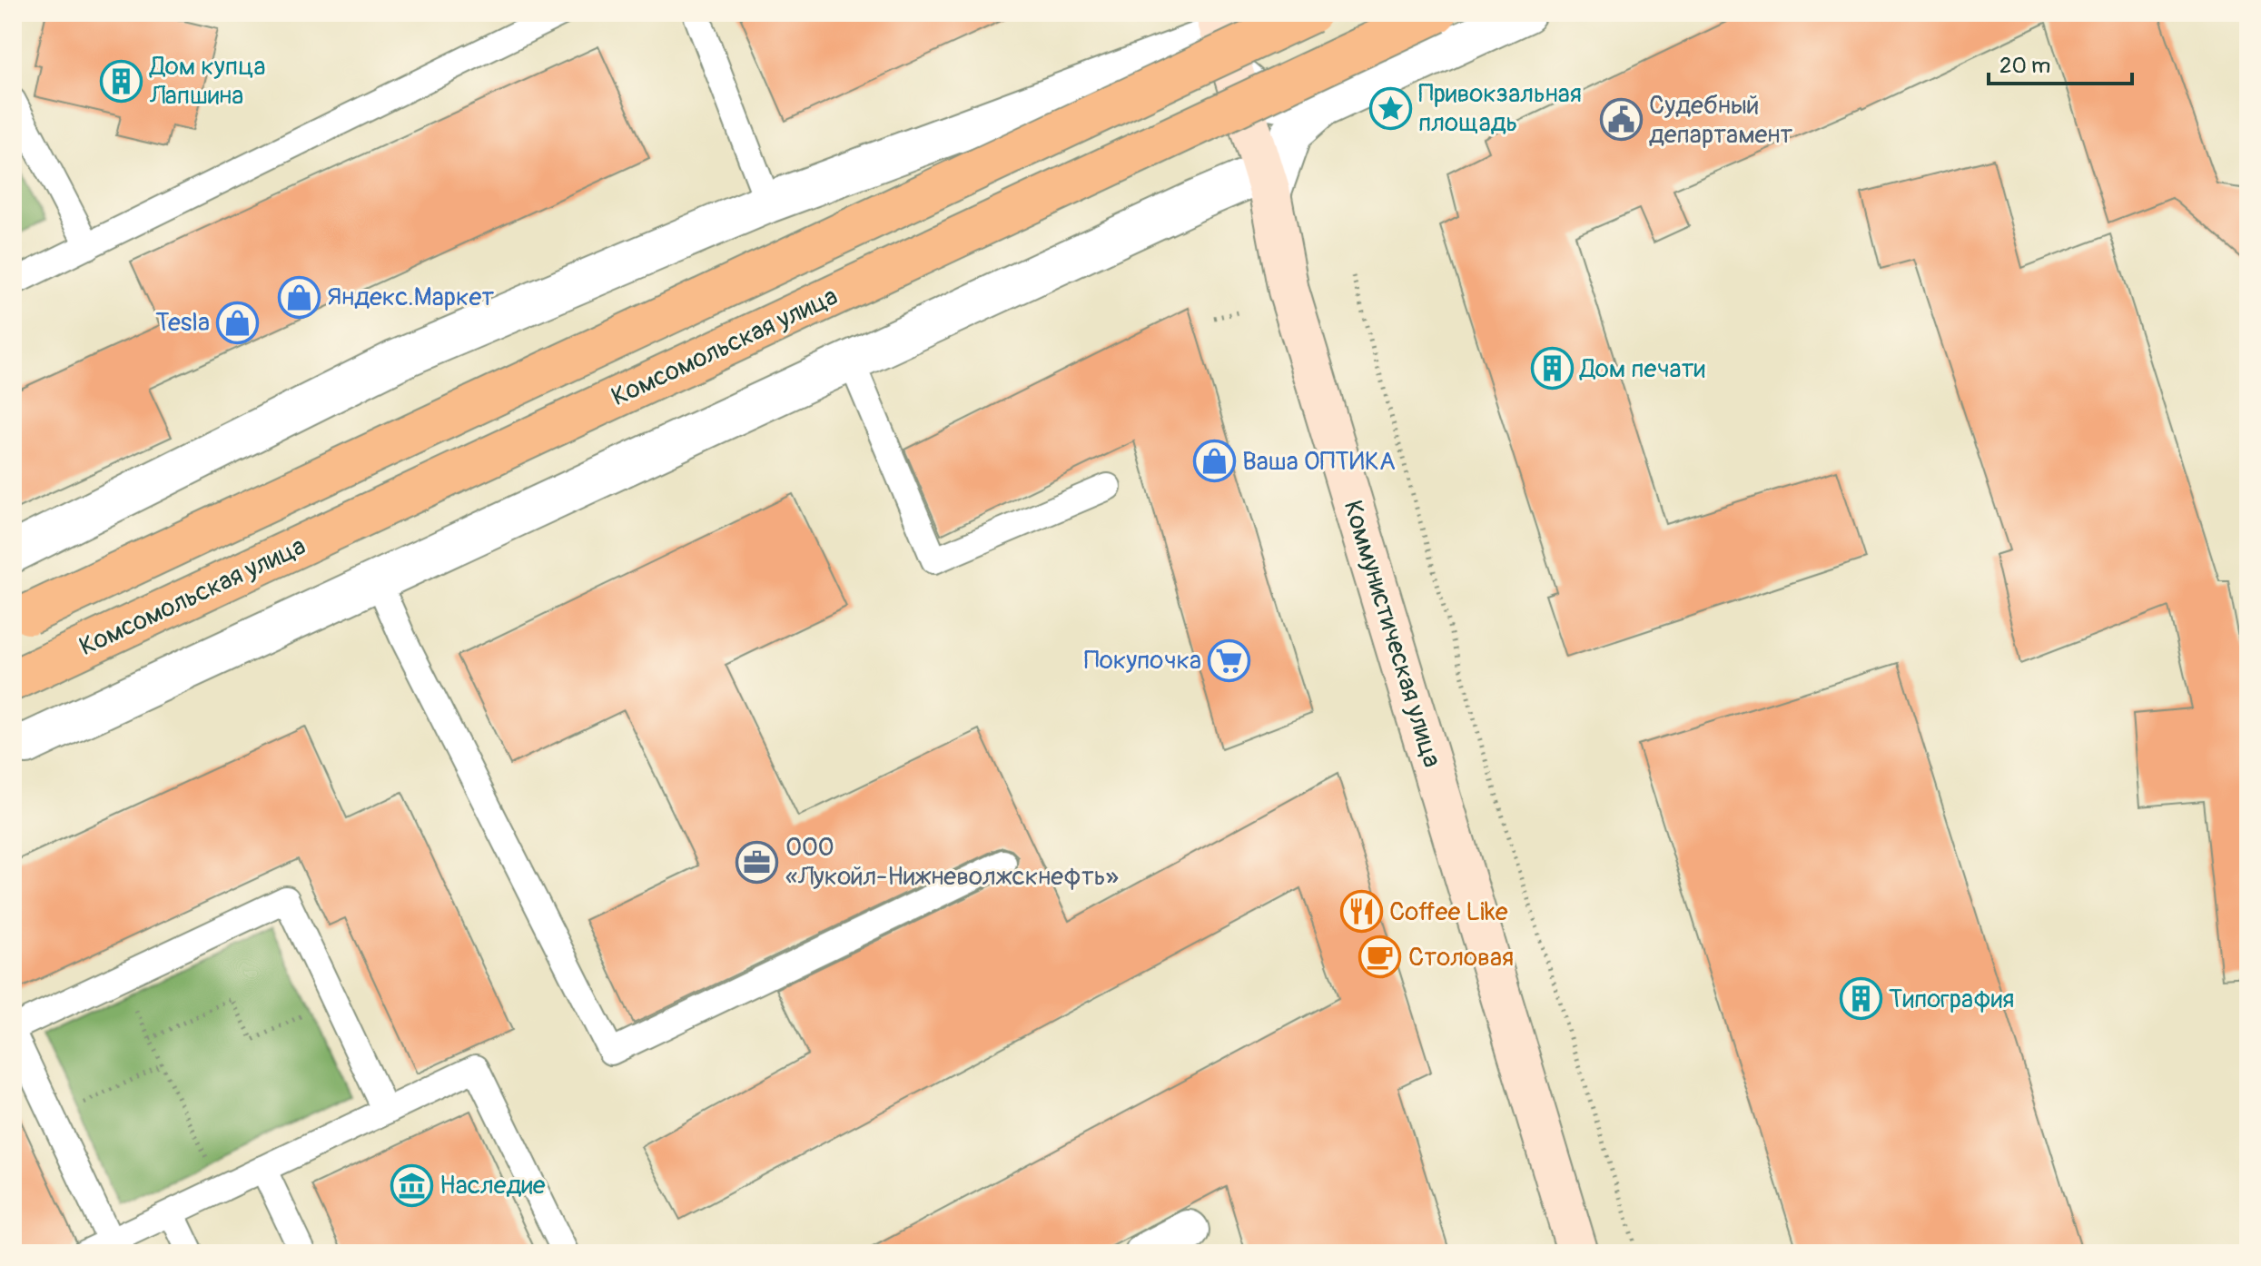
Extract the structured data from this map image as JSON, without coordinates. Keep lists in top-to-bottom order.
{
  "streets": {
    "main road": ["Комсомольская улица", "Коммунистическая улица"]
  },
  "places": {
    "building": ["Дом купца Лапшина", "Дом печати", "Типография"],
    "place": ["Привокзальная площадь"],
    "public building": ["Судебный департамент"],
    "shop": ["Яндекс.Маркет", "Tesla", "Ваша ОПТИКА"],
    "supermarket": ["Покупочка"],
    "office": ["ООО «Лукойл-Нижневолжскнефть»"],
    "restaurant": ["Coffee Like"],
    "cafe": ["Столовая"],
    "museum": ["Наследие"]
  },
  "scale_bar": "20 m"
}
